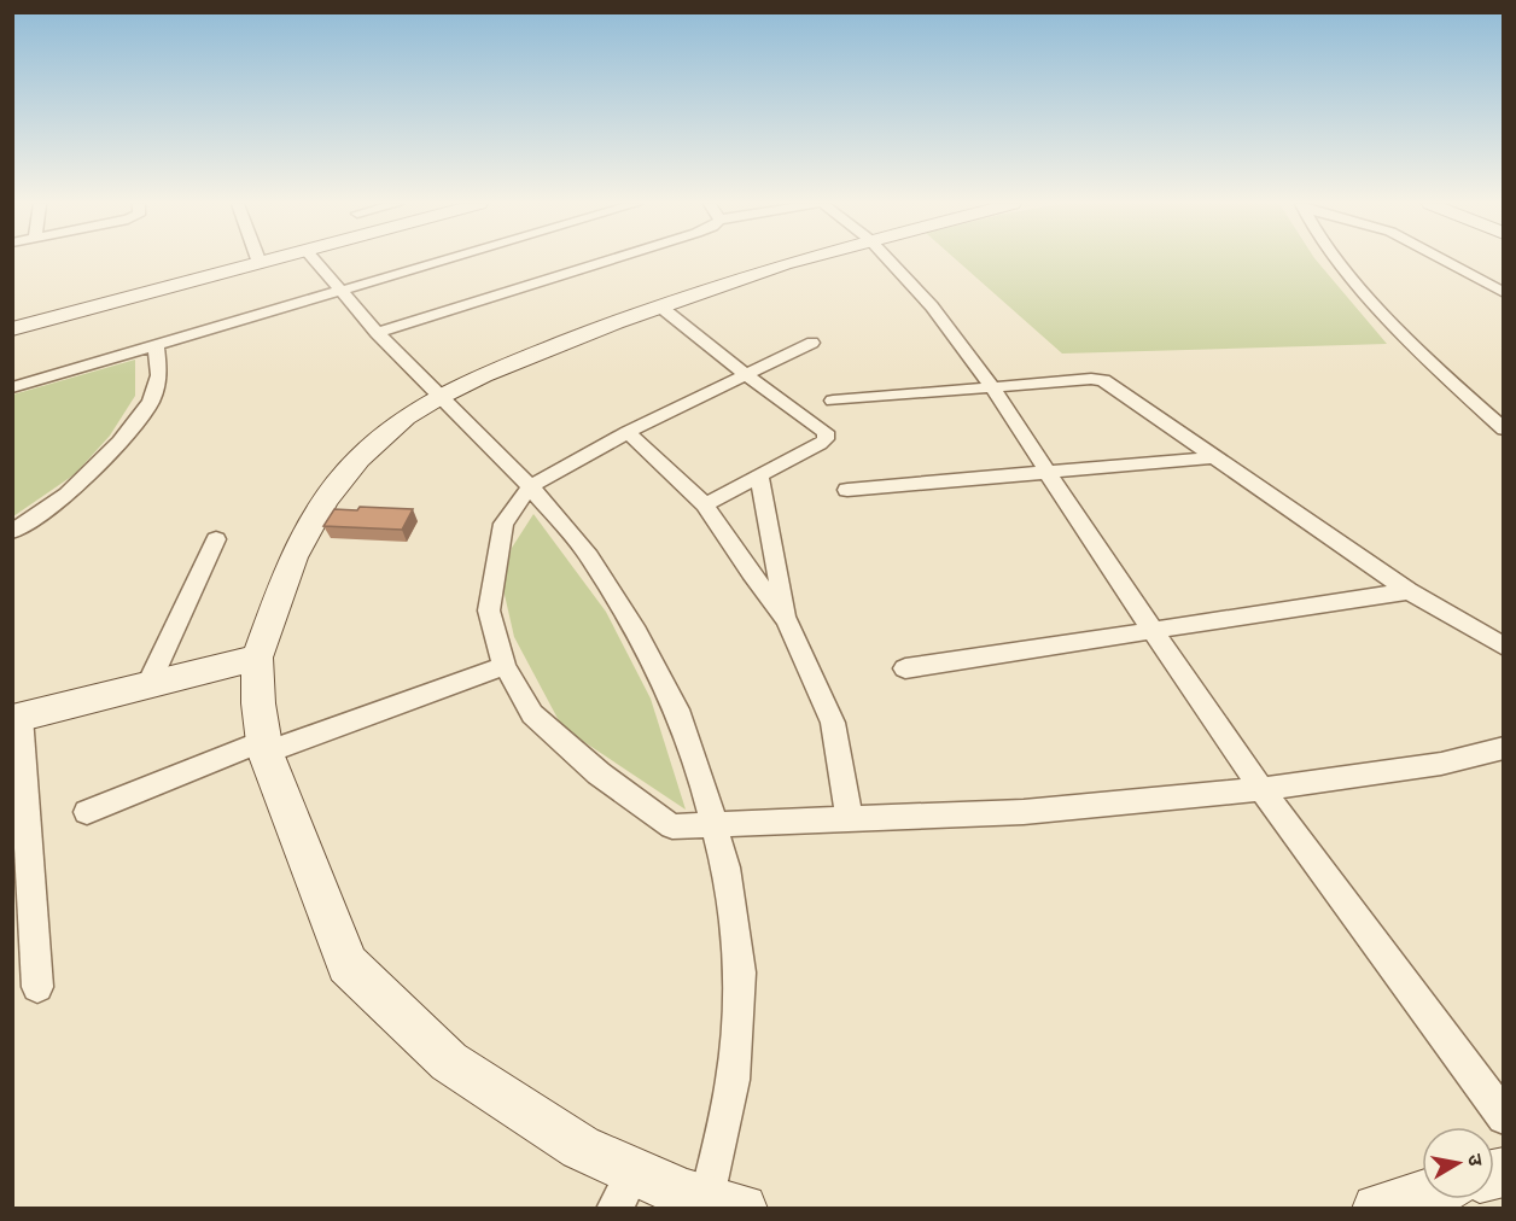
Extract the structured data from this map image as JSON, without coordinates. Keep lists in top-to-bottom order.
{
  "north": "right"
}
